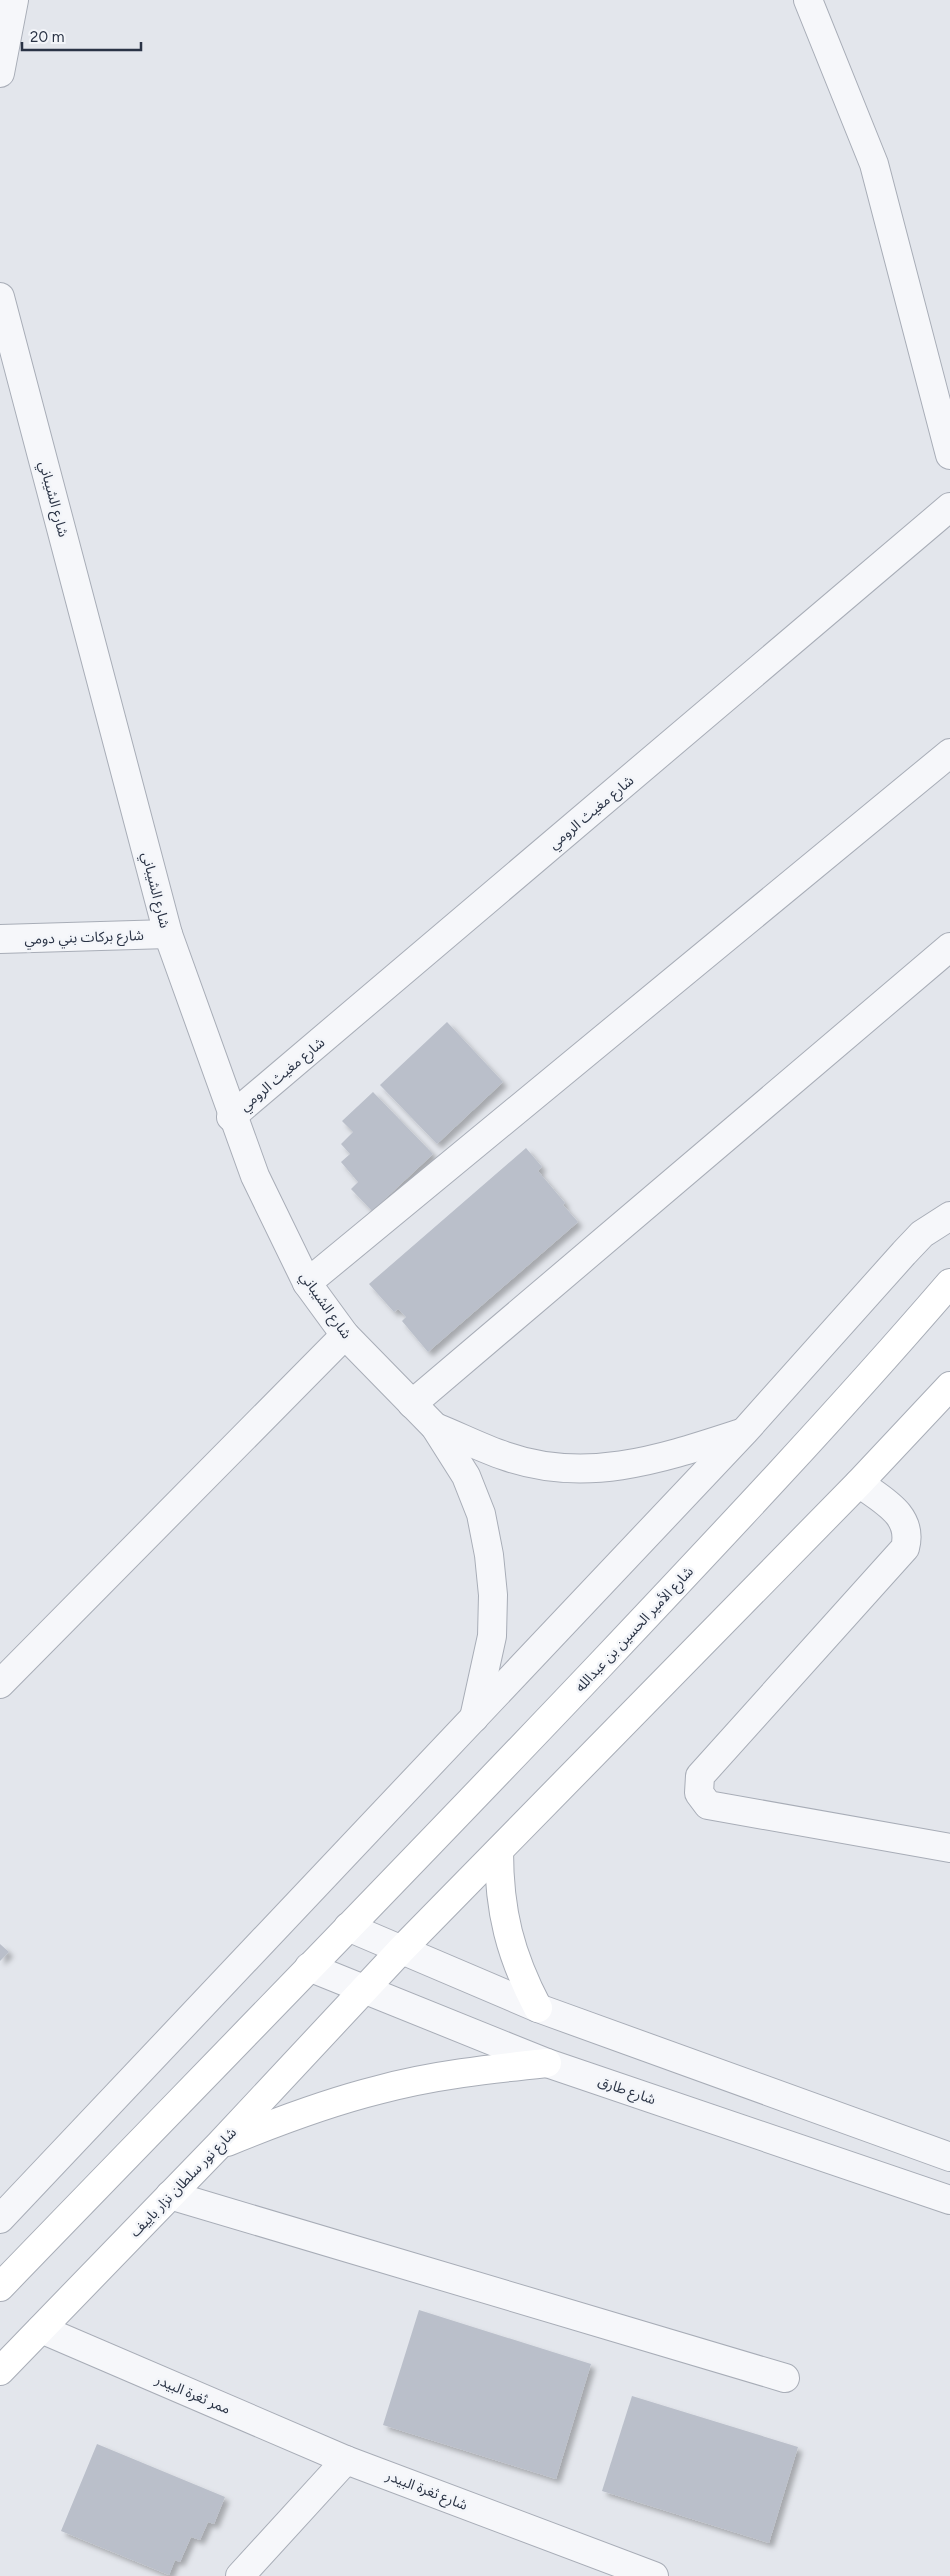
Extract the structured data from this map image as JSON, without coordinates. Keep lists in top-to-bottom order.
{
  "streets": {
    "main road": ["شارع الأمير الحسين بن عبدالله", "شارع نور سلطان نزار باييف"],
    "street": [
      "شارع الشيباني",
      "شارع مغيث الرومي",
      "شارع بركات بني دومي",
      "شارع طارق",
      "ممر ثغرة البيدر",
      "شارع ثغرة البيدر"
    ]
  },
  "crossings": [
    ["شارع الشيباني", "شارع مغيث الرومي"],
    ["شارع الشيباني", "شارع بركات بني دومي"],
    ["شارع الأمير الحسين بن عبدالله", "شارع طارق"],
    ["شارع طارق", "شارع نور سلطان نزار باييف"],
    ["شارع نور سلطان نزار باييف", "ممر ثغرة البيدر"],
    ["ممر ثغرة البيدر", "شارع ثغرة البيدر"]
  ],
  "scale_bar": "20 m"
}
